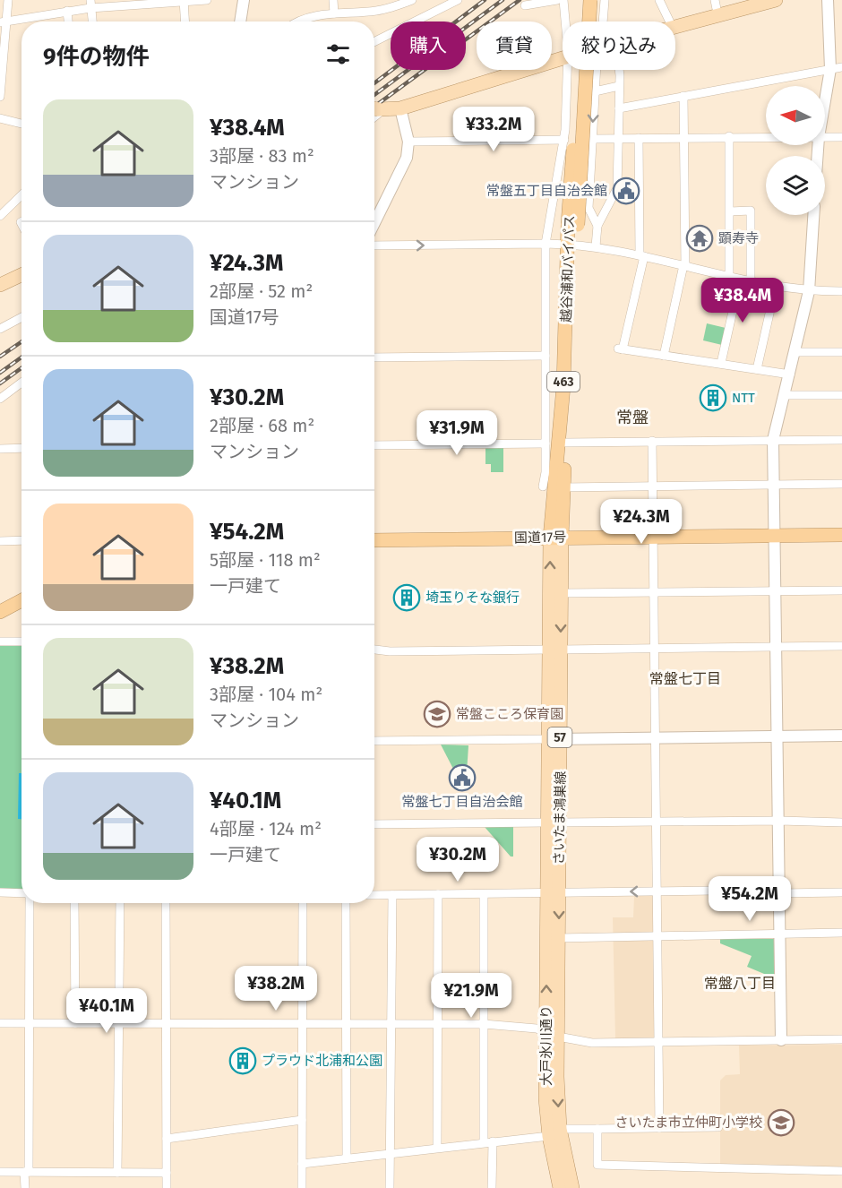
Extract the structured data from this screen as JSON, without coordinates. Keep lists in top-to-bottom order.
{
  "streets": {
    "highway": ["越谷浦和バイパス", "463", "国道17号"],
    "main road": ["57", "さいたま鴻巣線", "大戸氷川通り"]
  },
  "crossings": [
    ["越谷浦和バイパス", "国道17号"],
    ["越谷浦和バイパス", "さいたま鴻巣線"],
    ["国道17号", "さいたま鴻巣線"],
    ["57", "大戸氷川通り"],
    ["さいたま鴻巣線", "大戸氷川通り"]
  ],
  "districts": ["常盤", "常盤七丁目", "常盤八丁目"],
  "places": {
    "public building": ["常盤五丁目自治会館", "常盤七丁目自治会館"],
    "temple": ["顕寿寺"],
    "building": ["NTT", "埼玉りそな銀行", "プラウド北浦和公園"],
    "school or university": ["常盤こころ保育園", "さいたま市立仲町小学校"]
  },
  "north": "left",
  "page": {
    "chip": ["購入", "賃貸", "絞り込み"],
    "heading": "9件の物件",
    "list": [
      {
        "name": "¥38.4M",
        "note": "3部屋 · 83 m² · マンション"
      },
      {
        "name": "¥24.3M",
        "note": "2部屋 · 52 m² · 国道17号"
      },
      {
        "name": "¥30.2M",
        "note": "2部屋 · 68 m² · マンション"
      },
      {
        "name": "¥54.2M",
        "note": "5部屋 · 118 m² · 一戸建て"
      },
      {
        "name": "¥38.2M",
        "note": "3部屋 · 104 m² · マンション"
      },
      {
        "name": "¥40.1M",
        "note": "4部屋 · 124 m² · 一戸建て"
      }
    ],
    "price": [
      "¥33.2M",
      "¥38.4M",
      "¥31.9M",
      "¥24.3M",
      "¥30.2M",
      "¥54.2M",
      "¥38.2M",
      "¥21.9M",
      "¥40.1M"
    ]
  }
}
